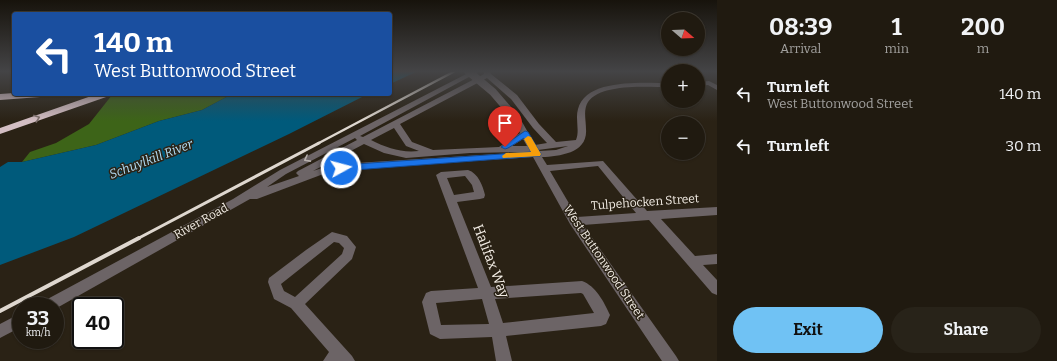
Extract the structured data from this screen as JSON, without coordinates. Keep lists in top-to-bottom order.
{
  "streets": {
    "street": [
      "Tulpehocken Street",
      "River Road",
      "Halifax Way",
      "West Buttonwood Street"
    ]
  },
  "crossings": [
    ["Tulpehocken Street", "West Buttonwood Street"]
  ],
  "water": ["Schuylkill River"],
  "north": "right",
  "page": {
    "eta": [
      "08:39",
      "Arrival",
      "1",
      "min",
      "200",
      "m"
    ],
    "map_buttons": ["+", "−"],
    "turn": ["140 m", "West Buttonwood Street"],
    "list": [
      {
        "name": "Turn left",
        "note": "West Buttonwood Street",
        "value": "140 m"
      },
      {
        "name": "Turn left",
        "value": "30 m"
      }
    ],
    "speed": "33 km/h",
    "limit": "40",
    "buttons": ["Exit", "Share"]
  }
}
